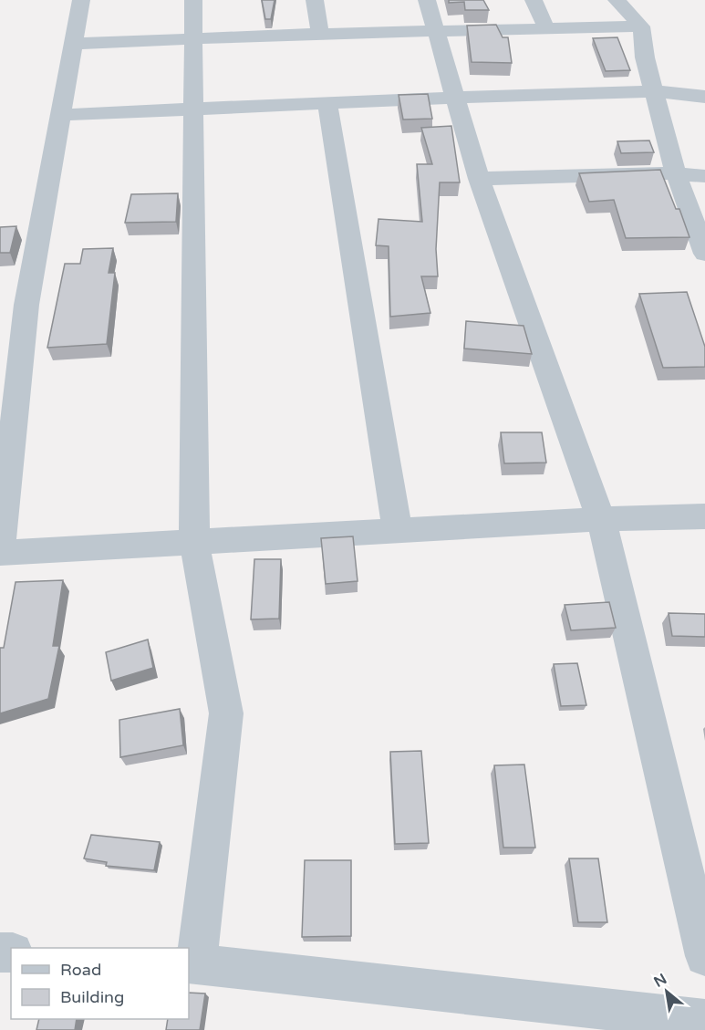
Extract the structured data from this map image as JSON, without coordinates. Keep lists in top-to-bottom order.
{
  "legend": ["Road", "Building"],
  "north": "top left"
}
